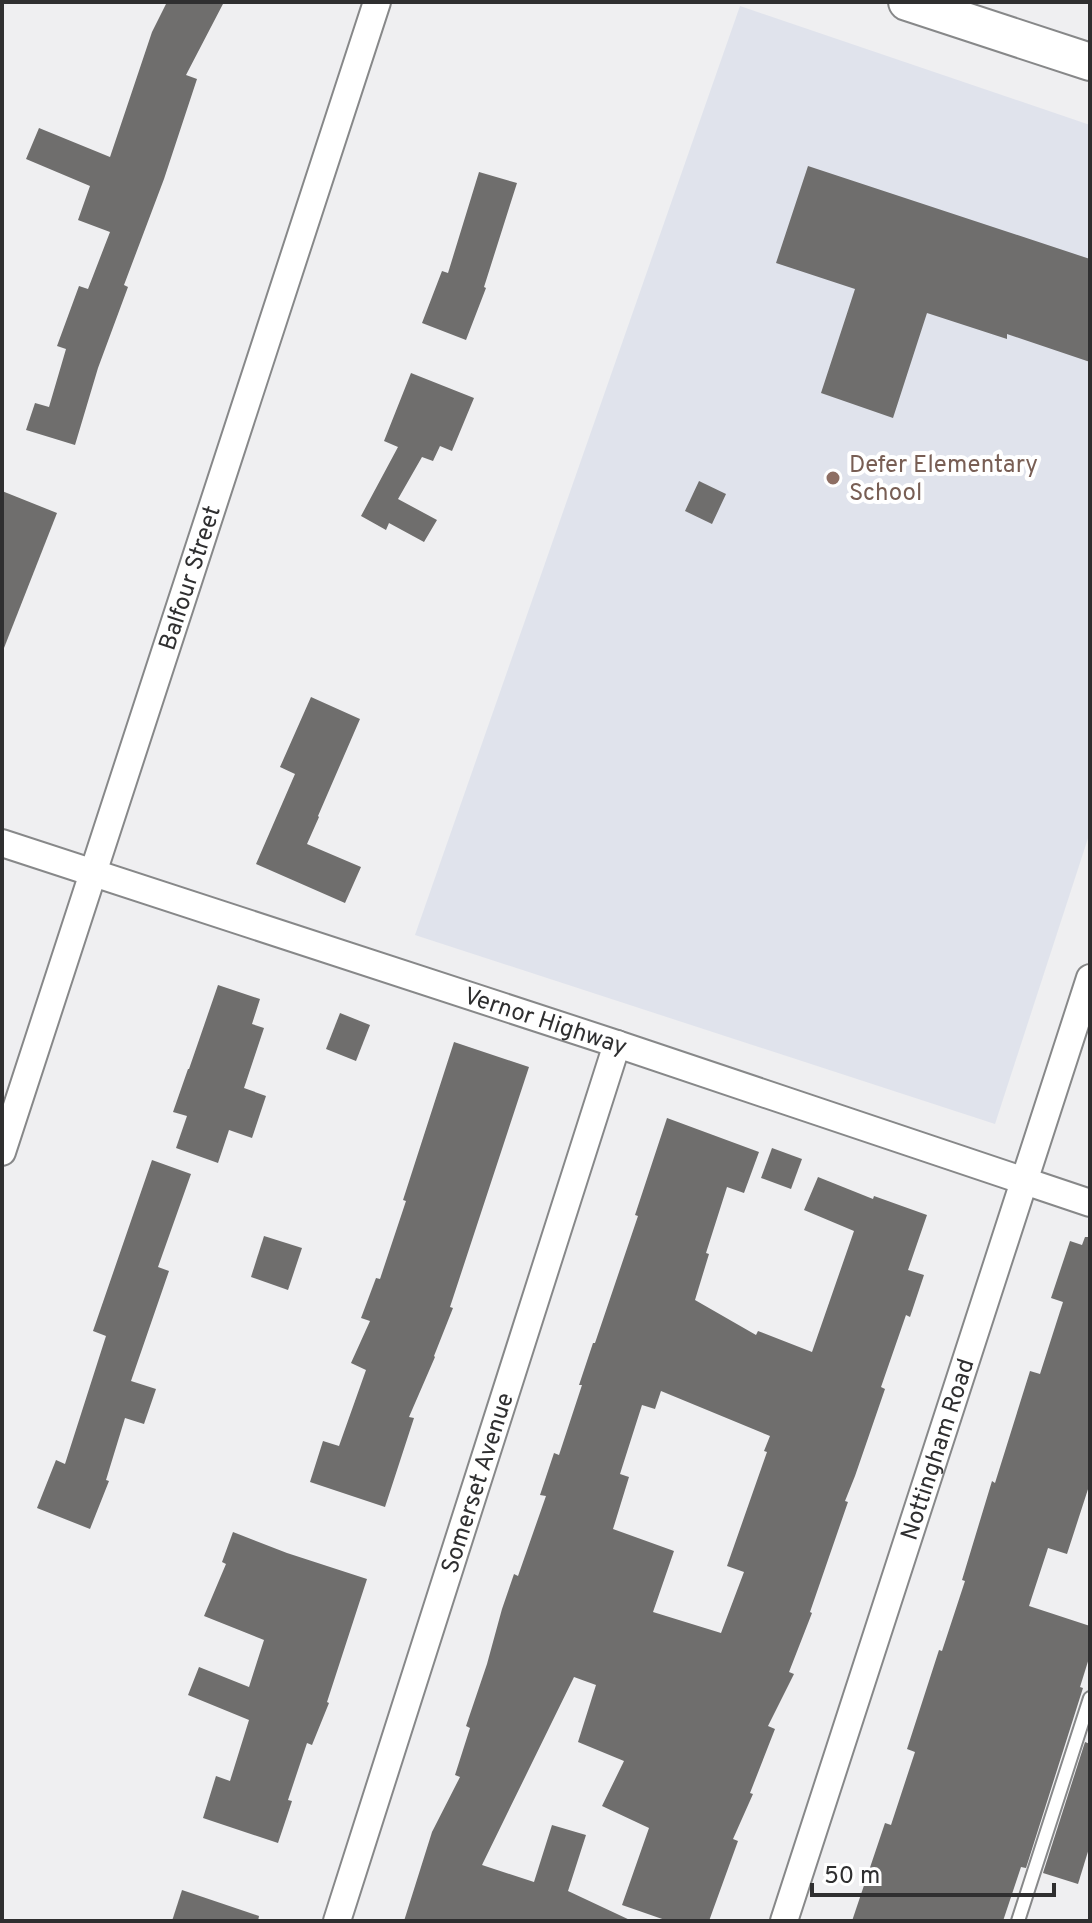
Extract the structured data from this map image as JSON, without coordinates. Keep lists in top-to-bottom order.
{
  "streets": {
    "street": [
      "Balfour Street",
      "Vernor Highway",
      "Nottingham Road",
      "Somerset Avenue"
    ]
  },
  "crossings": [
    ["Balfour Street", "Vernor Highway"],
    ["Vernor Highway", "Nottingham Road"],
    ["Vernor Highway", "Somerset Avenue"]
  ],
  "places": ["Defer Elementary School"],
  "scale_bar": "50 m"
}
